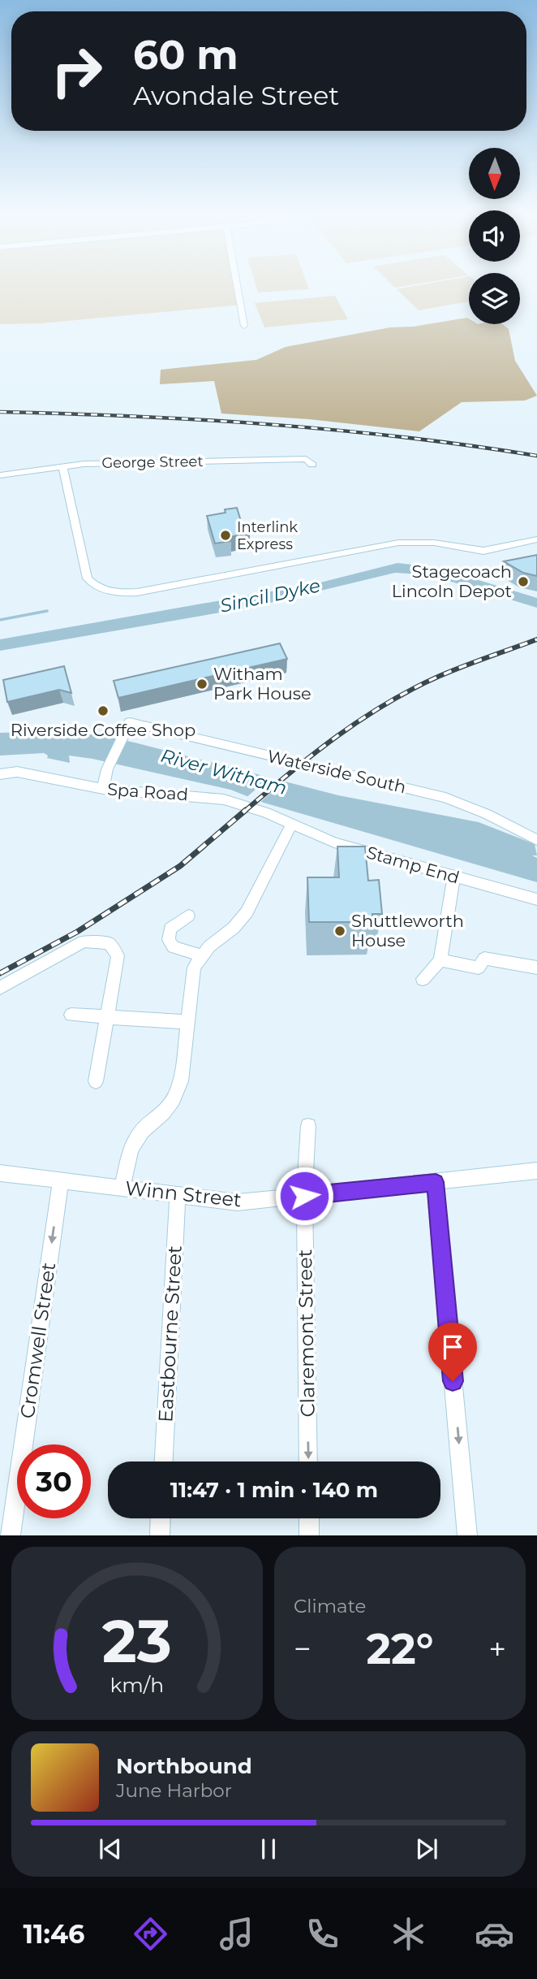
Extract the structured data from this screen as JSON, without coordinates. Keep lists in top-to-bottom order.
{
  "streets": {
    "street": [
      "George Street",
      "Waterside South",
      "Spa Road",
      "Stamp End",
      "Winn Street",
      "Claremont Street",
      "Eastbourne Street",
      "Cromwell Street"
    ]
  },
  "crossings": [
    ["Waterside South", "Spa Road"],
    ["Spa Road", "Stamp End"],
    ["Winn Street", "Claremont Street"],
    ["Winn Street", "Eastbourne Street"],
    ["Winn Street", "Cromwell Street"]
  ],
  "one_way": ["Claremont Street", "Cromwell Street"],
  "water": ["Sincil Dyke", "River Witham"],
  "places": [
    "Interlink Express",
    "Stagecoach Lincoln Depot",
    "Witham Park House",
    "Riverside Coffee Shop",
    "Shuttleworth House"
  ],
  "north": "bottom",
  "page": {
    "turn": ["60 m", "Avondale Street"],
    "limit": "30",
    "trip": "11:47 · 1 min · 140 m",
    "tile": "Climate",
    "heat": ["−", "22°", "+"],
    "song": ["Northbound", "June Harbor"],
    "tabs": "11:46",
    "gauge": ["23", "km/h"]
  }
}
